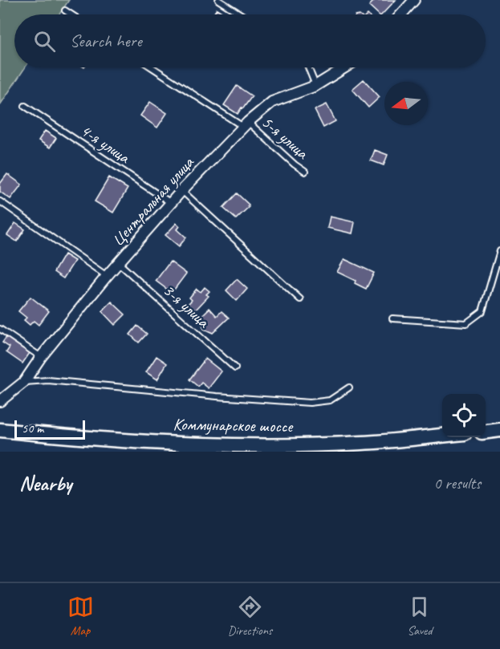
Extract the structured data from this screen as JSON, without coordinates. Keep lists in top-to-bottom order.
{
  "streets": {
    "main road": ["Коммунарское шоссе"],
    "street": ["Центральная улица"],
    "lane": ["5-я улица", "4-я улица", "3-я улица"]
  },
  "crossings": [
    ["5-я улица", "Центральная улица"],
    ["4-я улица", "Центральная улица"],
    ["Центральная улица", "3-я улица"]
  ],
  "scale_bar": "50 m",
  "north": "left",
  "page": {
    "search": "Search here",
    "scale": "50 m",
    "heading": ["Nearby", "0 results"],
    "nav": ["Map", "Directions", "Saved"]
  }
}
